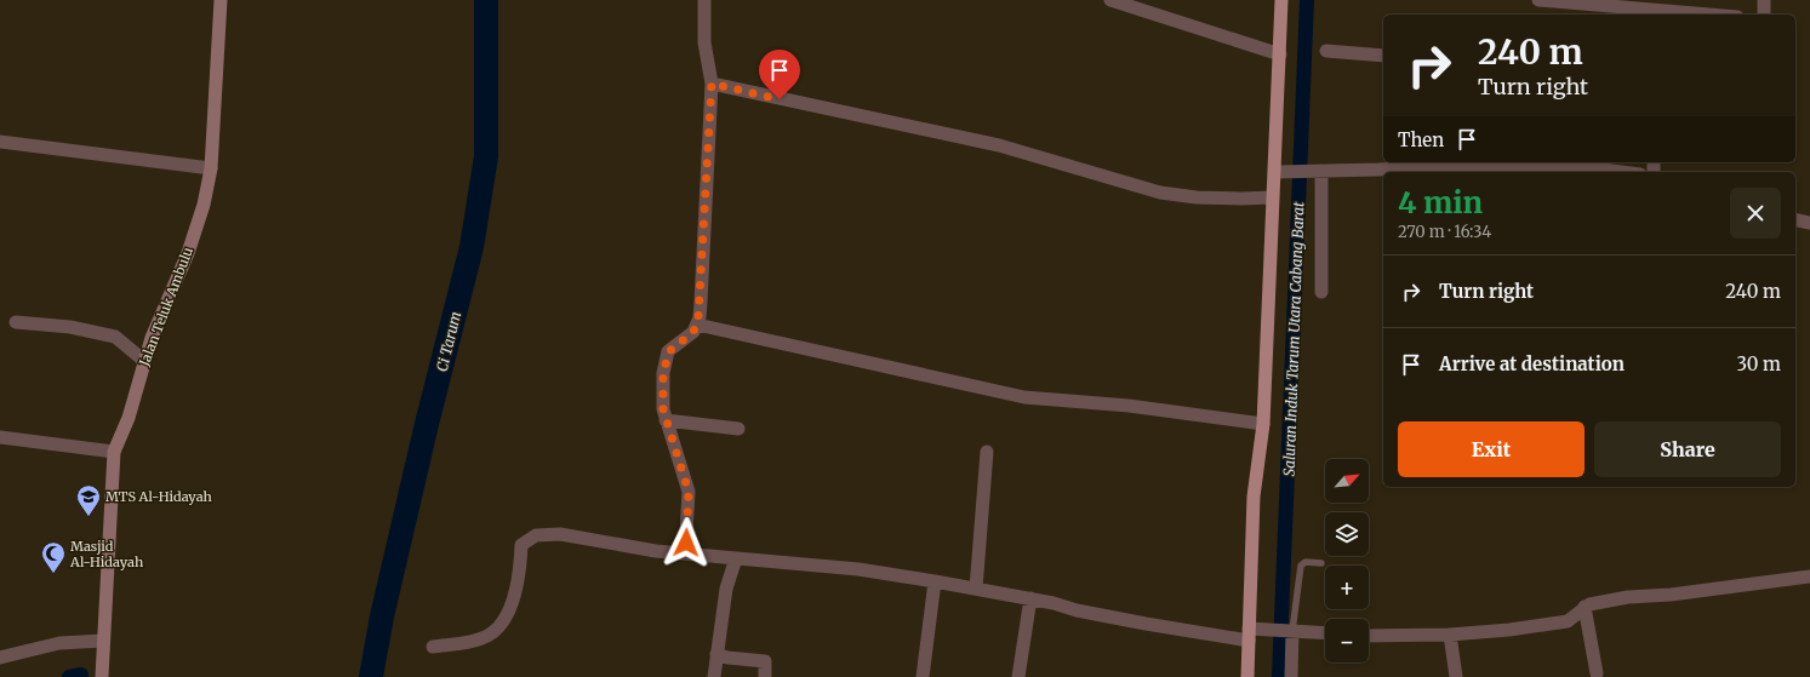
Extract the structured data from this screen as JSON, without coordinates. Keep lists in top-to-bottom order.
{
  "streets": {
    "main road": ["Jalan Teluk Ambulu"]
  },
  "water": ["Saluran Induk Tarum Utara Cabang Barat", "Ci Tarum"],
  "places": {
    "school or university": ["MTS Al-Hidayah"],
    "mosque": ["Masjid Al-Hidayah"]
  },
  "north": "top right",
  "page": {
    "turn": ["240 m", "Turn right"],
    "then": "Then",
    "heading": ["4 min", "270 m · 16:34"],
    "list": [
      {
        "name": "Turn right",
        "value": "240 m"
      },
      {
        "name": "Arrive at destination",
        "value": "30 m"
      }
    ],
    "buttons": ["Exit", "Share"],
    "map_buttons": ["+", "−"]
  }
}
